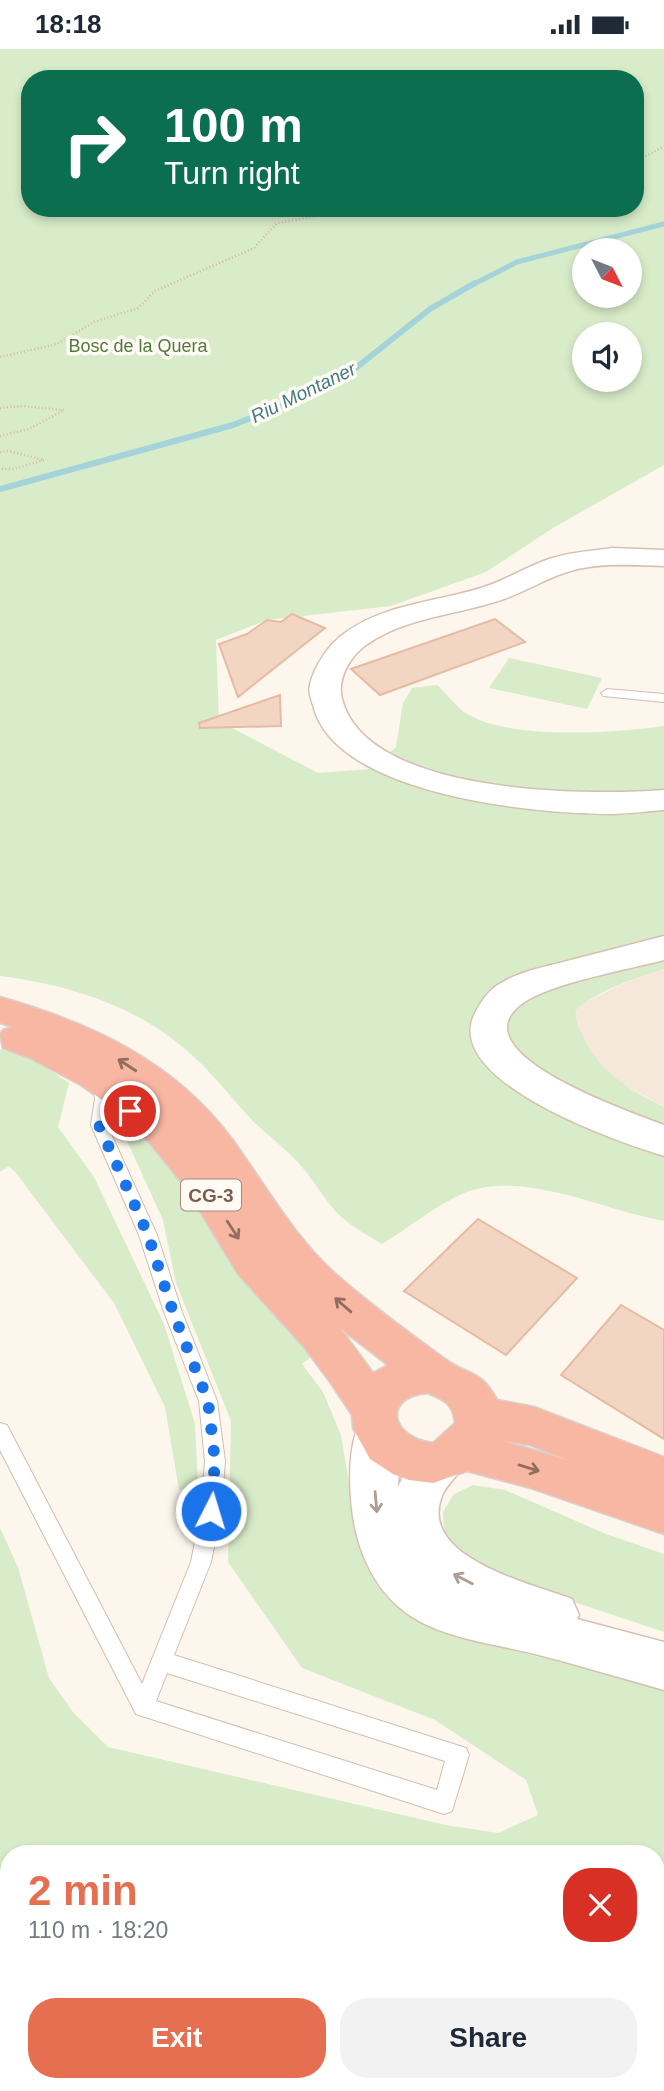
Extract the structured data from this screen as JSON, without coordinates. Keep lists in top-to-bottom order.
{
  "streets": {
    "highway": ["CG-3"]
  },
  "water": ["Riu Montaner"],
  "parks": ["Bosc de la Quera"],
  "north": "bottom right",
  "page": {
    "status": "18:18",
    "turn": ["100 m", "Turn right"],
    "heading": ["2 min", "110 m · 18:20"],
    "buttons": ["Exit", "Share"]
  }
}
